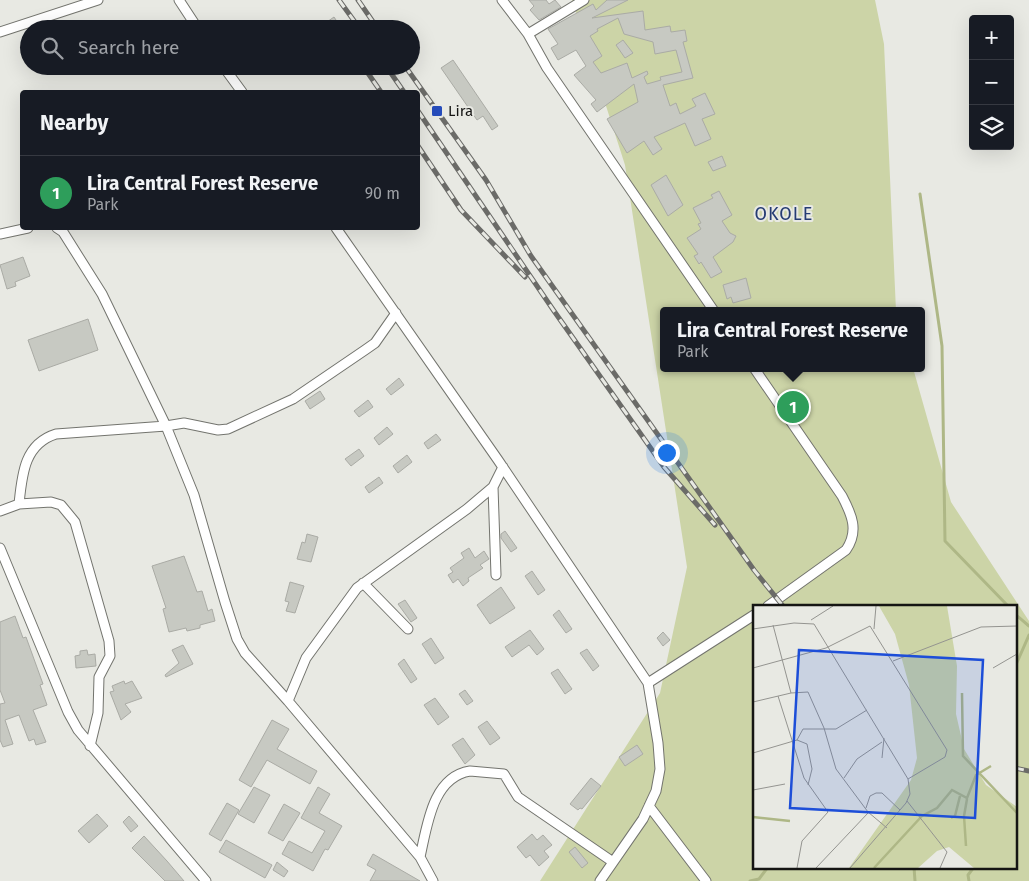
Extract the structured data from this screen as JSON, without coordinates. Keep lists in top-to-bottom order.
{
  "districts": ["OKOLE"],
  "places": {
    "transit": ["Lira"]
  },
  "page": {
    "map_buttons": ["+", "−"],
    "search": "Search here",
    "heading": "Nearby",
    "list": [
      {
        "mark": "1",
        "name": "Lira Central Forest Reserve",
        "note": "Park",
        "value": "90 m"
      }
    ],
    "popup": ["Lira Central Forest Reserve", "Park"],
    "pins": "1"
  }
}
